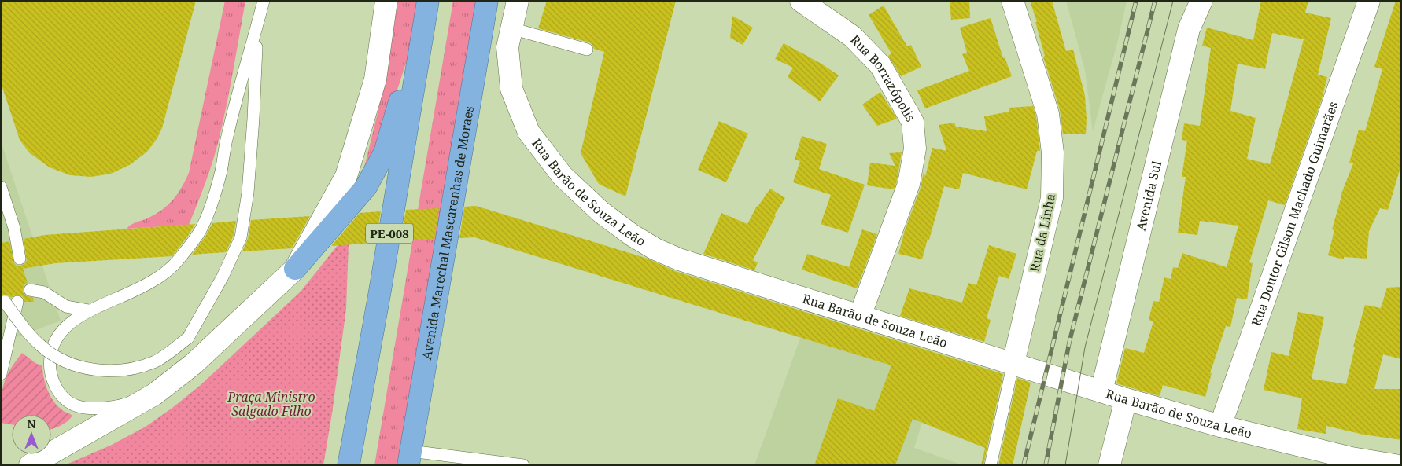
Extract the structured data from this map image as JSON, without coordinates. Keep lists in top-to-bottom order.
{
  "streets": {
    "highway": ["PE-008", "Avenida Marechal Mascarenhas de Moraes"],
    "street": [
      "Rua Borrazópolis",
      "Rua Barão de Souza Leão",
      "Avenida Sul",
      "Rua Doutor Gilson Machado Guimarães",
      "Rua da Linha"
    ]
  },
  "crossings": [
    ["Rua Borrazópolis", "Rua Barão de Souza Leão"],
    ["Rua Barão de Souza Leão", "Avenida Sul"],
    ["Rua Barão de Souza Leão", "Rua Doutor Gilson Machado Guimarães"],
    ["Rua Barão de Souza Leão", "Rua da Linha"]
  ],
  "parks": ["Praça Ministro Salgado Filho"],
  "north": "top"
}
